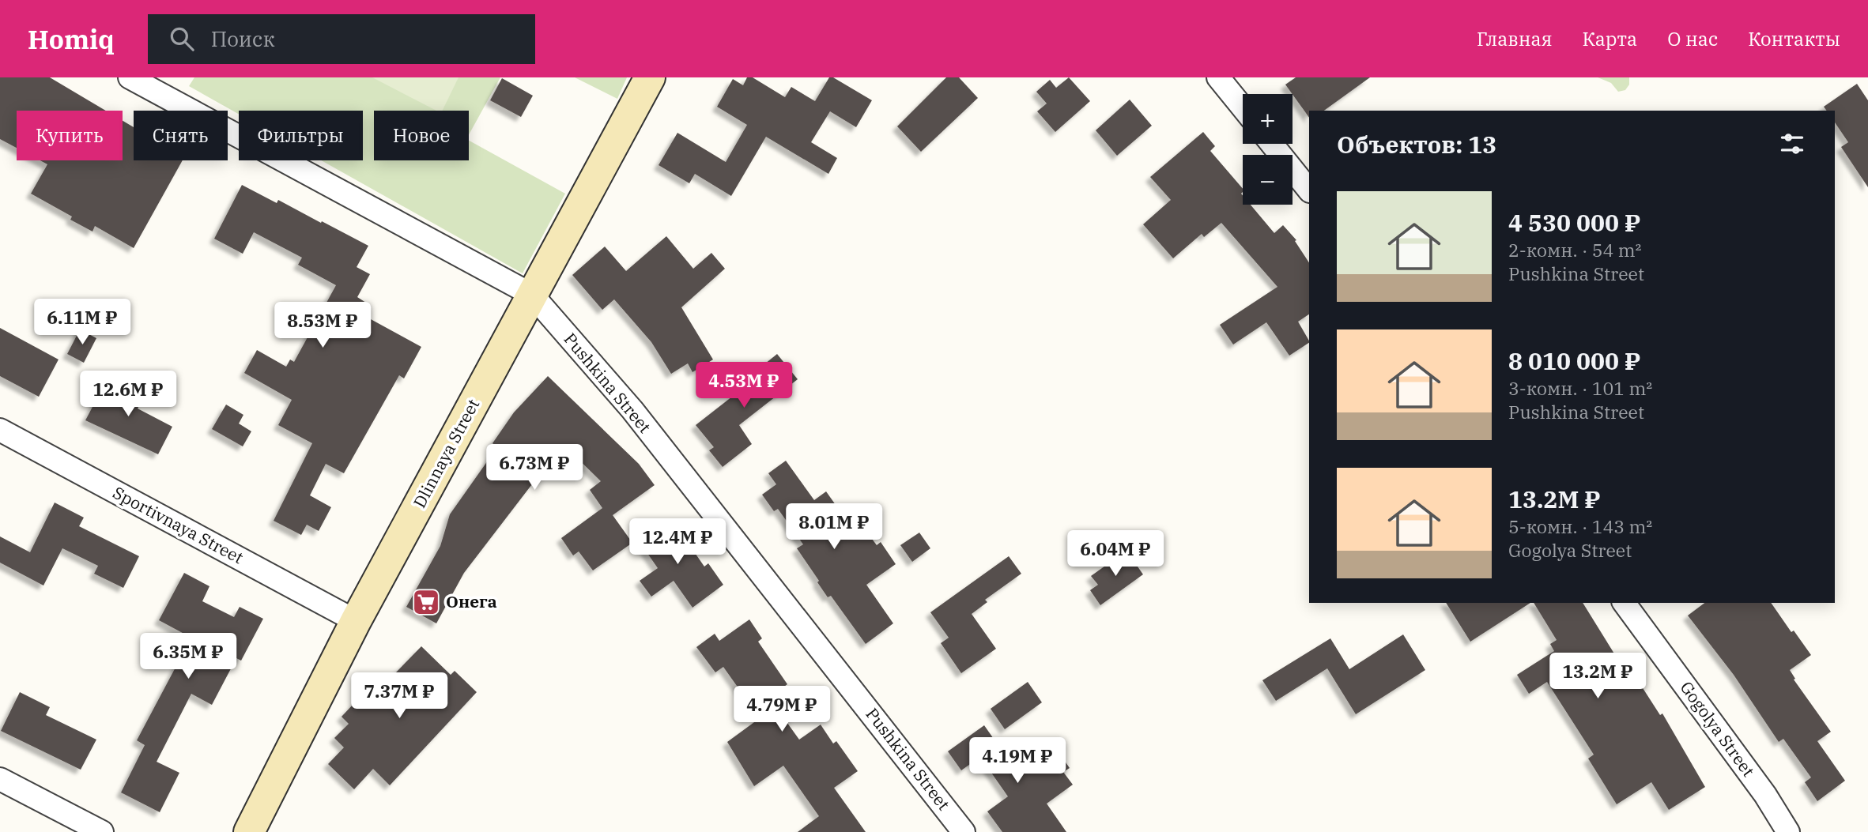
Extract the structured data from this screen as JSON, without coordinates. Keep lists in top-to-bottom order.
{
  "streets": {
    "street": [
      "Pushkina Street",
      "Dlinnaya Street",
      "Sportivnaya Street",
      "Gogolya Street"
    ]
  },
  "crossings": [
    ["Pushkina Street", "Dlinnaya Street"],
    ["Dlinnaya Street", "Sportivnaya Street"]
  ],
  "places": {
    "supermarket": ["Онега"]
  },
  "page": {
    "header": "Homiq",
    "search": "Поиск",
    "nav": [
      "Главная",
      "Карта",
      "О нас",
      "Контакты"
    ],
    "map_buttons": ["+", "−"],
    "chip": [
      "Купить",
      "Снять",
      "Фильтры",
      "Новое"
    ],
    "heading": "Объектов: 13",
    "list": [
      {
        "name": "4 530 000 ₽",
        "note": "2-комн. · 54 m² · Pushkina Street"
      },
      {
        "name": "8 010 000 ₽",
        "note": "3-комн. · 101 m² · Pushkina Street"
      },
      {
        "name": "13.2M ₽",
        "note": "5-комн. · 143 m² · Gogolya Street"
      }
    ],
    "price": [
      "6.11M ₽",
      "8.53M ₽",
      "4.53M ₽",
      "12.6M ₽",
      "6.73M ₽",
      "8.01M ₽",
      "12.4M ₽",
      "6.04M ₽",
      "6.35M ₽",
      "13.2M ₽",
      "7.37M ₽",
      "4.79M ₽",
      "4.19M ₽"
    ]
  }
}
